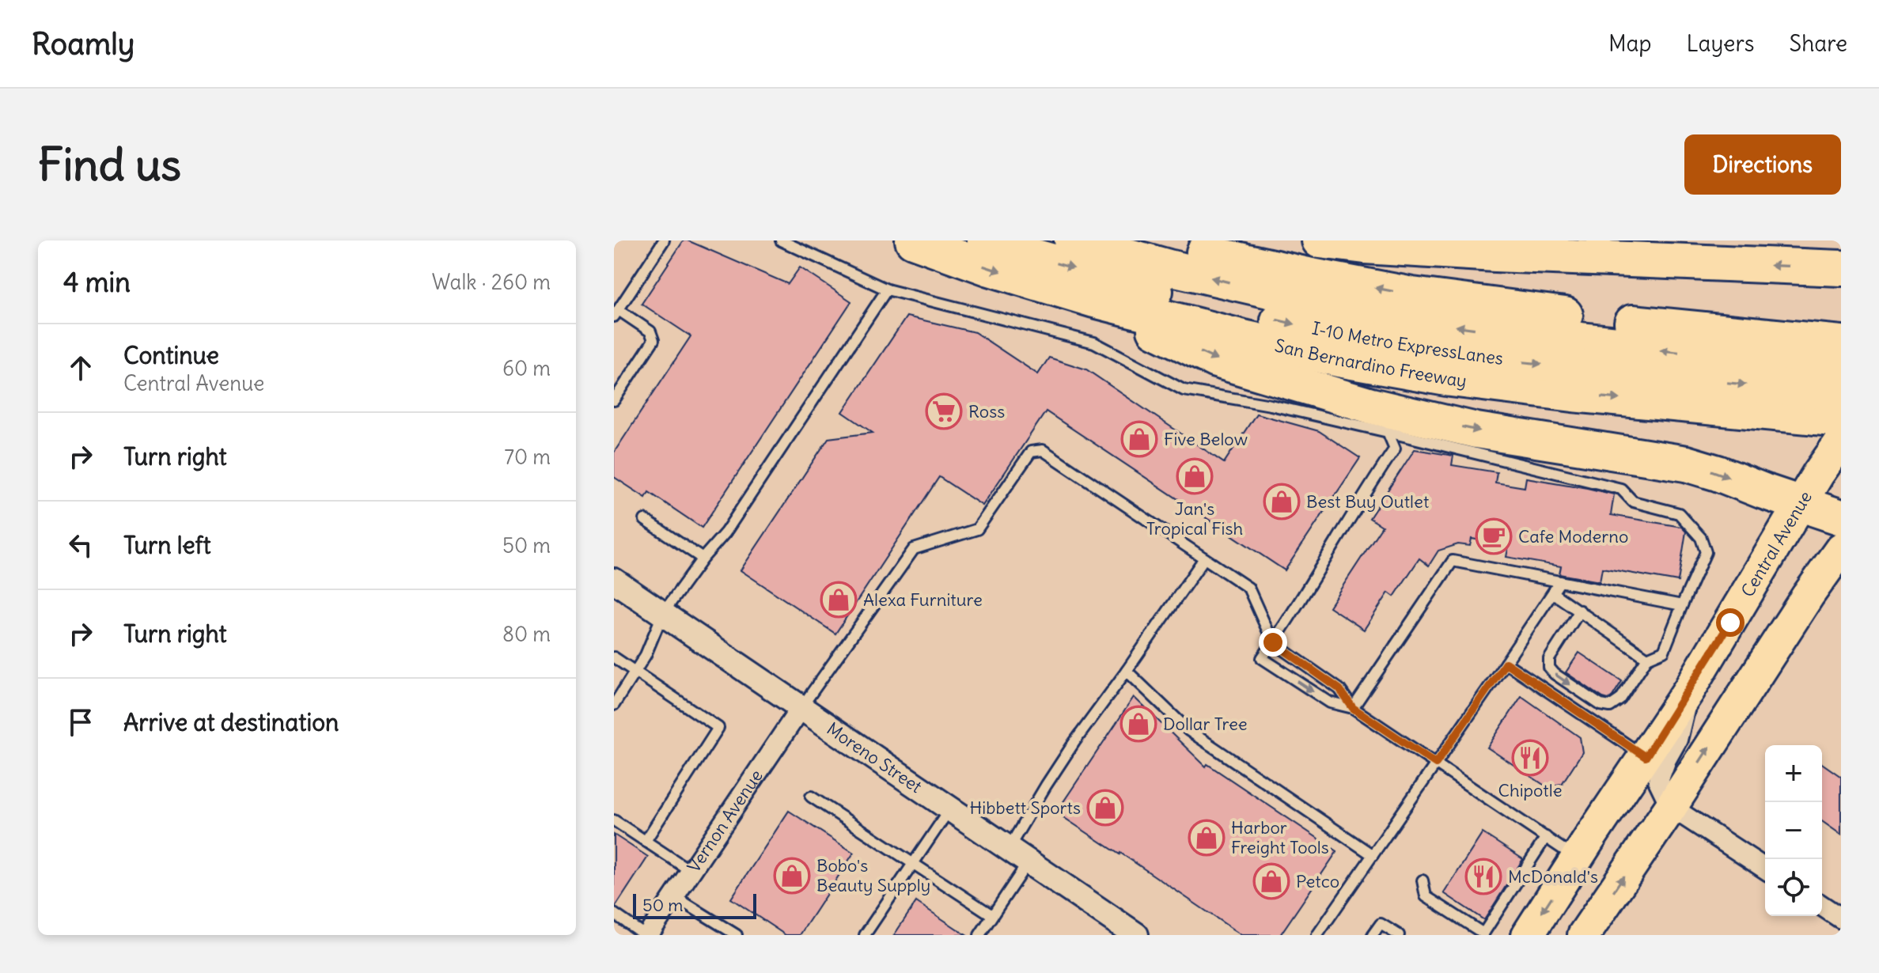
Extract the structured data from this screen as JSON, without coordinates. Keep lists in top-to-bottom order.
{
  "streets": {
    "highway": ["I-10 Metro ExpressLanes", "San Bernardino Freeway"],
    "main road": ["Central Avenue"],
    "street": ["Moreno Street", "Vernon Avenue"]
  },
  "crossings": [
    ["I-10 Metro ExpressLanes", "San Bernardino Freeway"],
    ["I-10 Metro ExpressLanes", "Central Avenue"],
    ["San Bernardino Freeway", "Central Avenue"],
    ["Moreno Street", "Vernon Avenue"]
  ],
  "places": {
    "supermarket": ["Ross"],
    "shop": [
      "Five Below",
      "Jan's Tropical Fish",
      "Best Buy Outlet",
      "Alexa Furniture",
      "Dollar Tree",
      "Hibbett Sports",
      "Harbor Freight Tools",
      "Bobo's Beauty Supply",
      "Petco"
    ],
    "cafe": ["Cafe Moderno"],
    "restaurant": ["Chipotle", "McDonald's"]
  },
  "scale_bar": "50 m",
  "page": {
    "header": "Roamly",
    "nav": ["Map", "Layers", "Share"],
    "buttons": "Directions",
    "title": "Find us",
    "heading": ["4 min", "Walk · 260 m"],
    "list": [
      ["Continue", "Central Avenue", "60 m"],
      ["Turn right", "70 m"],
      ["Turn left", "50 m"],
      ["Turn right", "80 m"],
      "Arrive at destination"
    ],
    "map_buttons": ["+", "−"],
    "scale": "50 m"
  }
}
